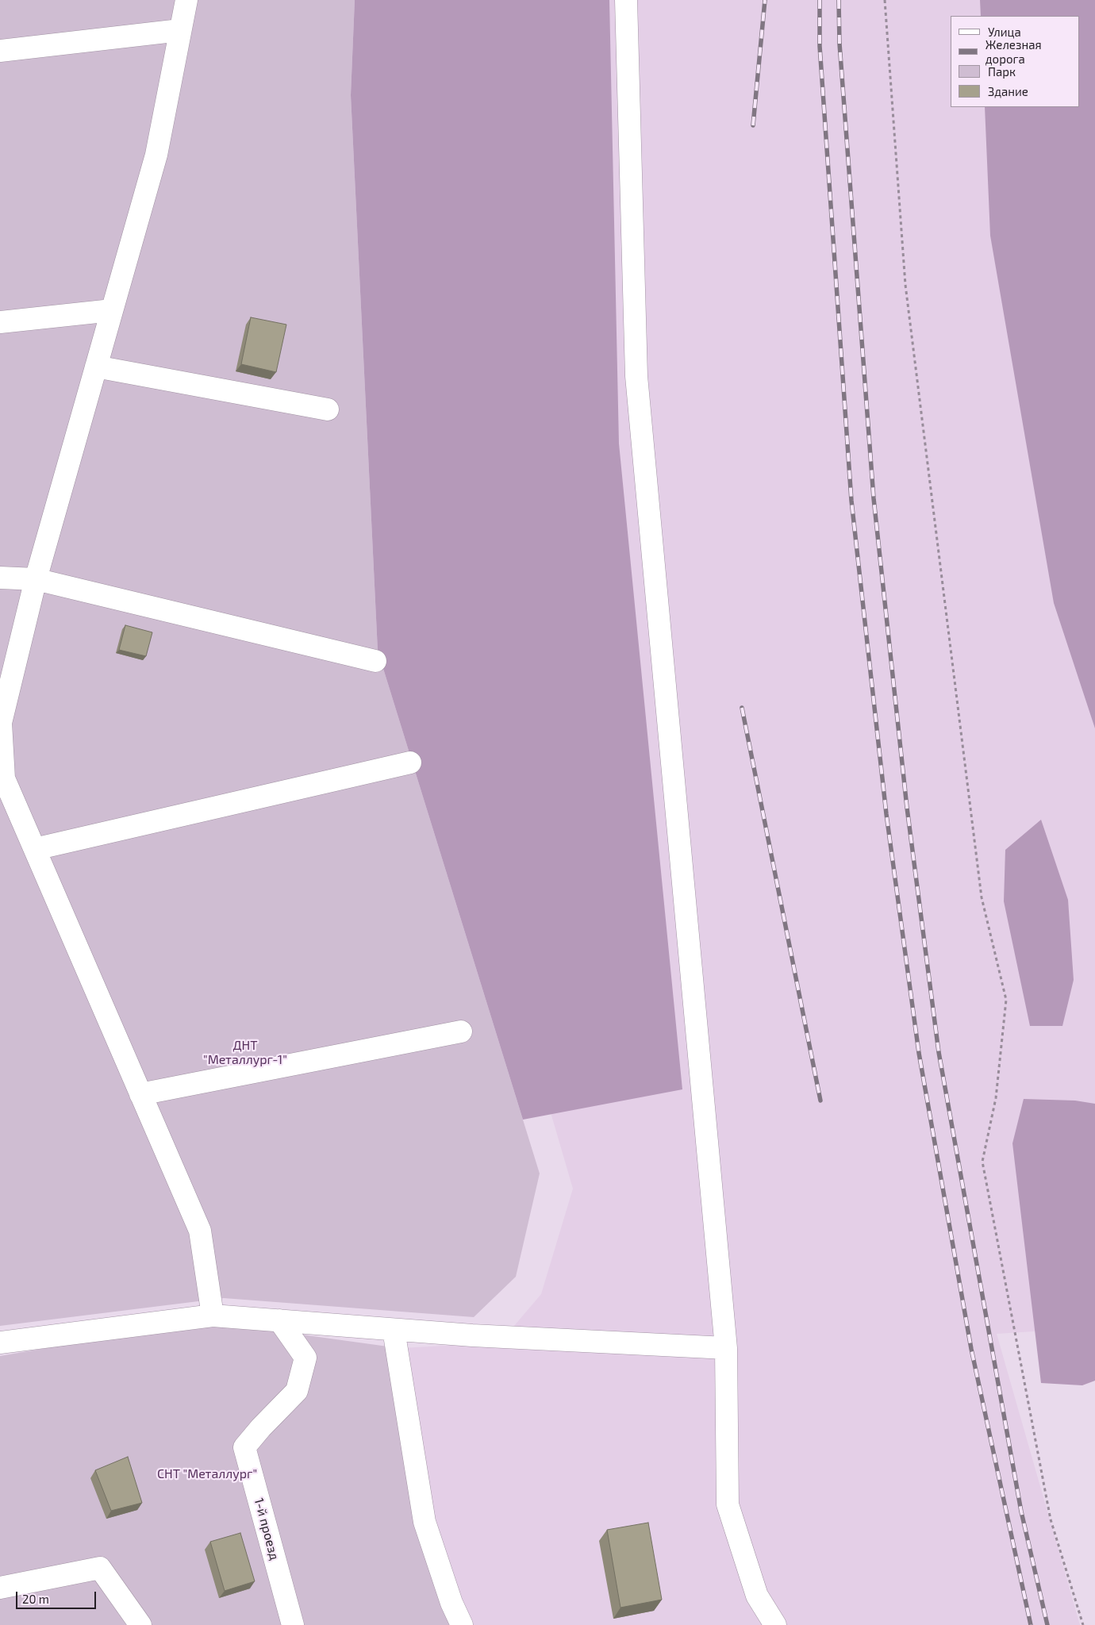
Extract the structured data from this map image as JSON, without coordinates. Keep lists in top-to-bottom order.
{
  "streets": {
    "street": ["1-й проезд"]
  },
  "parks": ["ДНТ \"Металлург-1\"", "СНТ \"Металлург\""],
  "legend": [
    "Улица",
    "Железная дорога",
    "Парк",
    "Здание"
  ],
  "scale_bar": "20 m"
}
